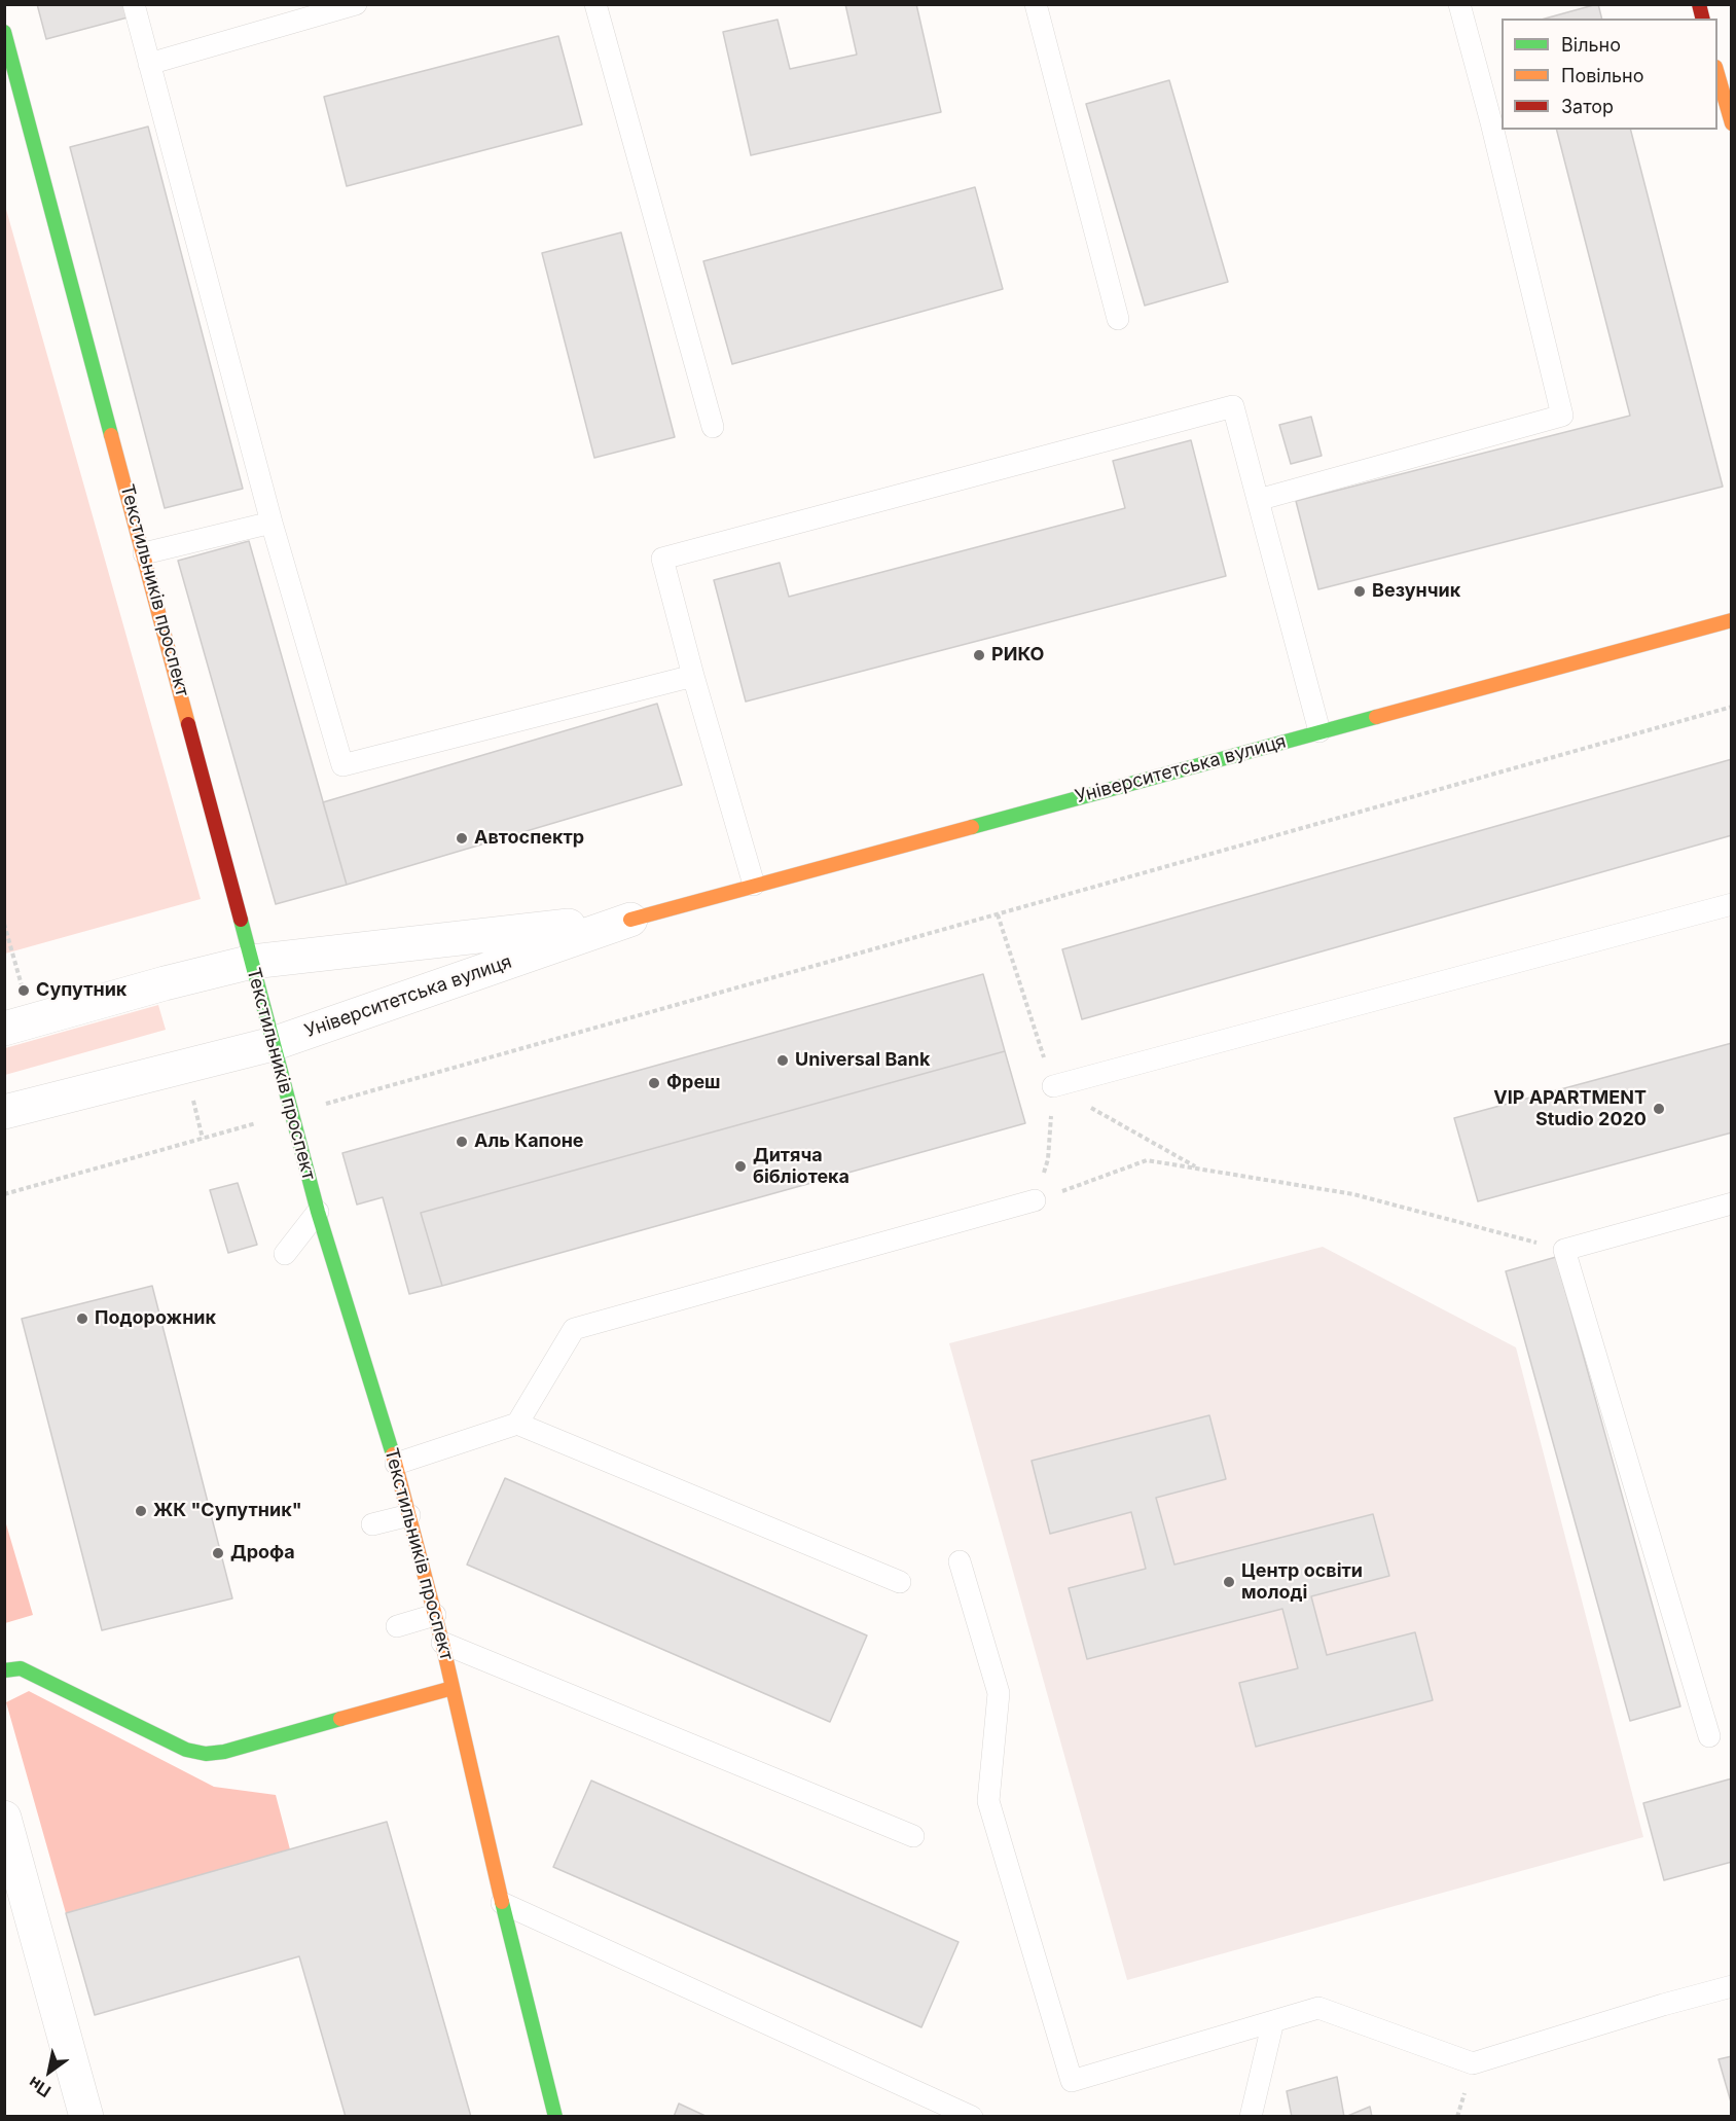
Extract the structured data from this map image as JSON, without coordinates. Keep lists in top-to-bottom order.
{
  "streets": {
    "street": ["Текстильників проспект", "Університетська вулиця"]
  },
  "crossings": [
    ["Текстильників проспект", "Університетська вулиця"]
  ],
  "places": [
    "Везунчик",
    "РИКО",
    "Автоспектр",
    "Супутник",
    "Universal Bank",
    "Фреш",
    "VIP APARTMENT Studio 2020",
    "Аль Капоне",
    "Дитяча бібліотека",
    "Подорожник",
    "ЖК \"Супутник\"",
    "Дрофа",
    "Центр освіти молоді"
  ],
  "legend": ["Вільно", "Повільно", "Затор"],
  "north": "bottom left"
}
